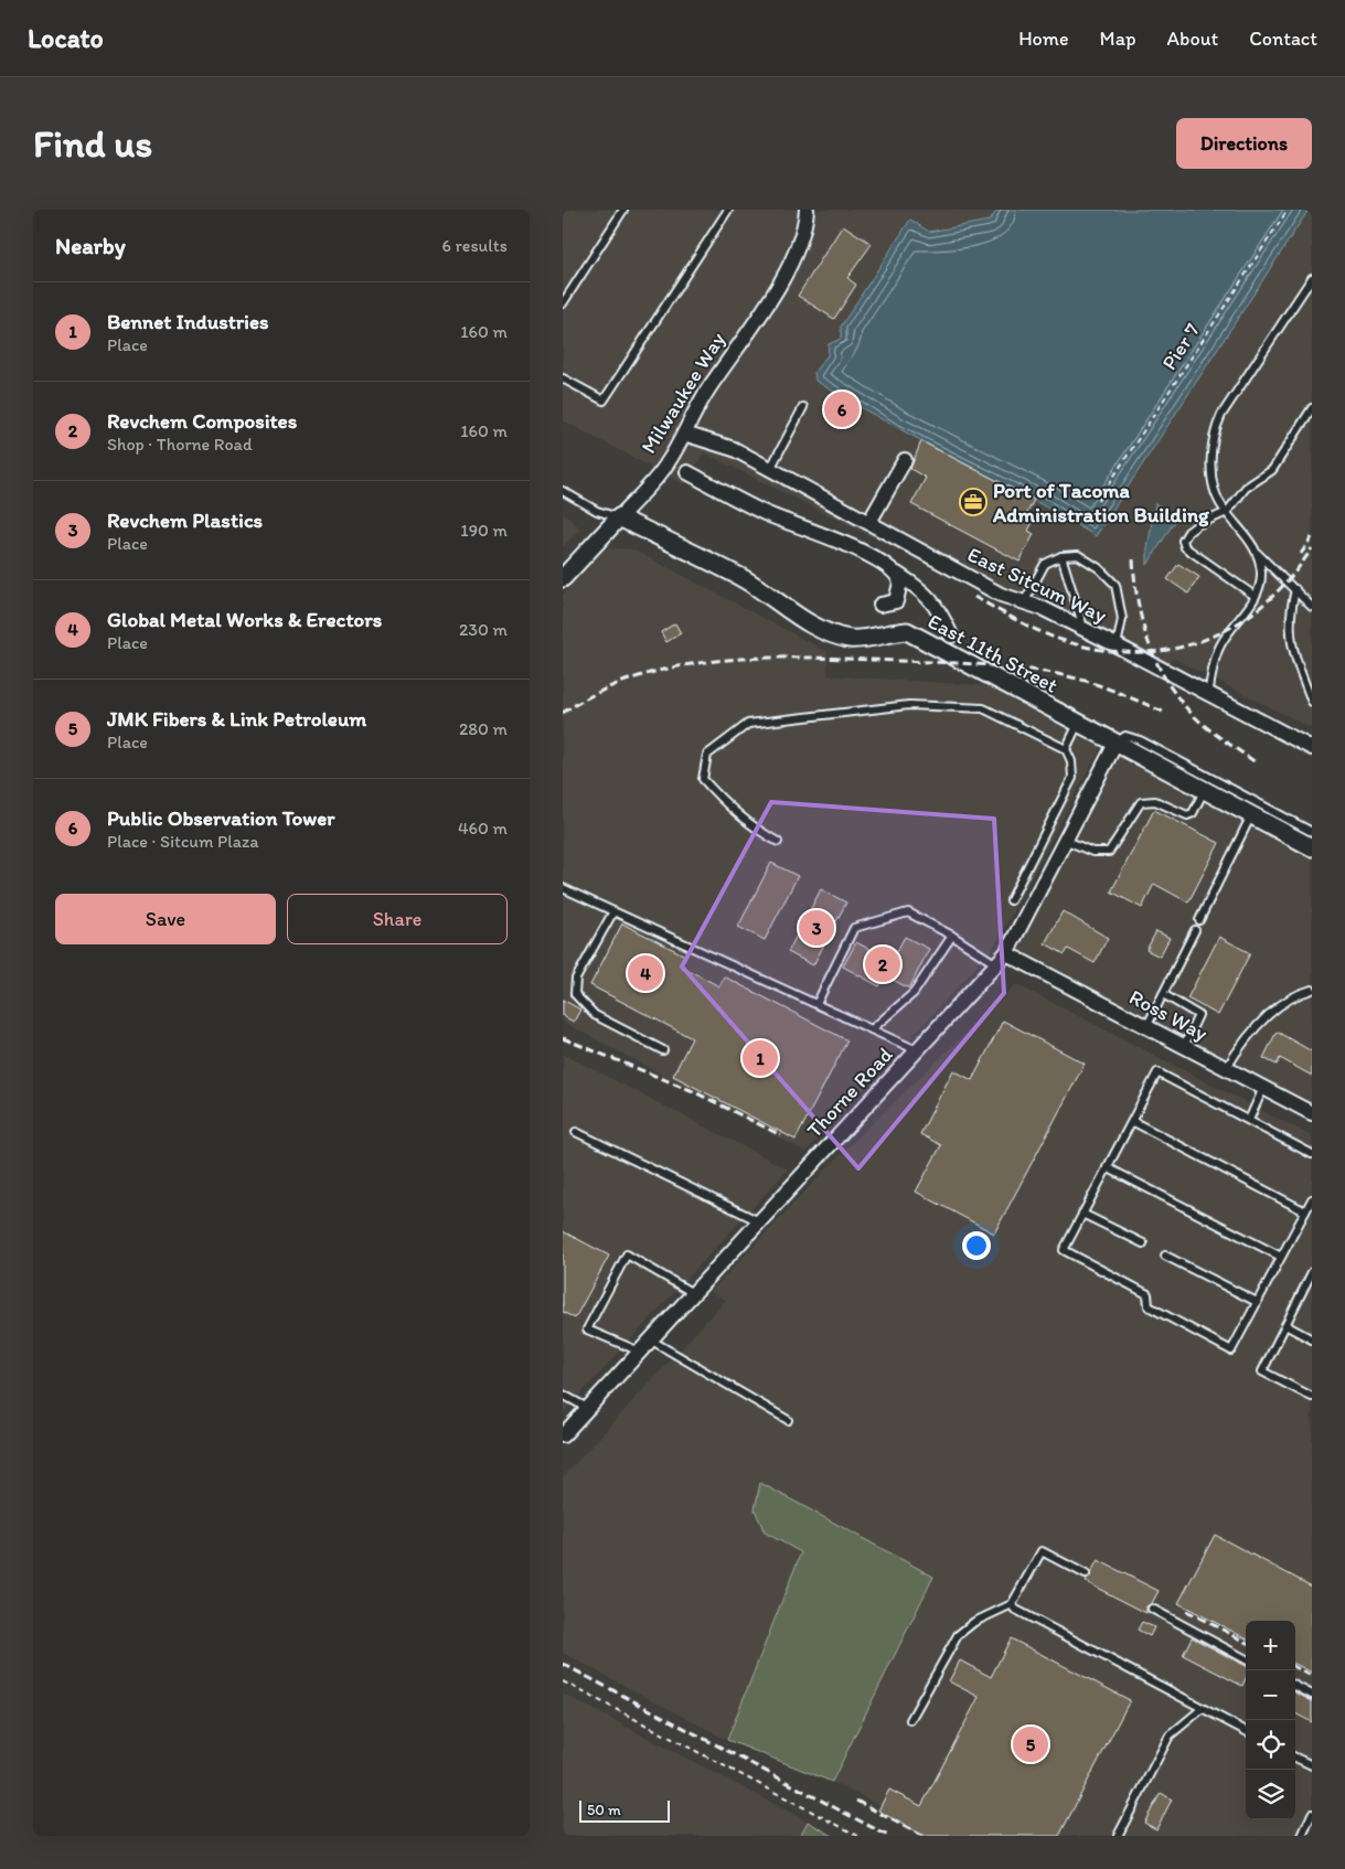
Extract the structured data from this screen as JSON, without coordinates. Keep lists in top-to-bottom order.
{
  "streets": {
    "street": [
      "Milwaukee Way",
      "East Sitcum Way",
      "East 11th Street",
      "Ross Way",
      "Thorne Road"
    ],
    "path": ["Pier 7"]
  },
  "crossings": [
    ["Milwaukee Way", "East Sitcum Way"],
    ["Milwaukee Way", "East 11th Street"],
    ["East 11th Street", "Thorne Road"],
    ["Ross Way", "Thorne Road"]
  ],
  "places": {
    "office": ["Port of Tacoma Administration Building"]
  },
  "scale_bar": "50 m",
  "page": {
    "header": "Locato",
    "nav": [
      "Home",
      "Map",
      "About",
      "Contact"
    ],
    "buttons": [
      "Directions",
      ["Save", "Share"]
    ],
    "title": "Find us",
    "heading": ["Nearby", "6 results"],
    "list": [
      {
        "mark": "1",
        "name": "Bennet Industries",
        "note": "Place",
        "value": "160 m"
      },
      {
        "mark": "2",
        "name": "Revchem Composites",
        "note": "Shop · Thorne Road",
        "value": "160 m"
      },
      {
        "mark": "3",
        "name": "Revchem Plastics",
        "note": "Place",
        "value": "190 m"
      },
      {
        "mark": "4",
        "name": "Global Metal Works & Erectors",
        "note": "Place",
        "value": "230 m"
      },
      {
        "mark": "5",
        "name": "JMK Fibers & Link Petroleum",
        "note": "Place",
        "value": "280 m"
      },
      {
        "mark": "6",
        "name": "Public Observation Tower",
        "note": "Place · Sitcum Plaza",
        "value": "460 m"
      }
    ],
    "pins": [
      "6",
      "3",
      "2",
      "4",
      "1",
      "5"
    ],
    "map_buttons": ["+", "−"],
    "scale": "50 m"
  }
}
